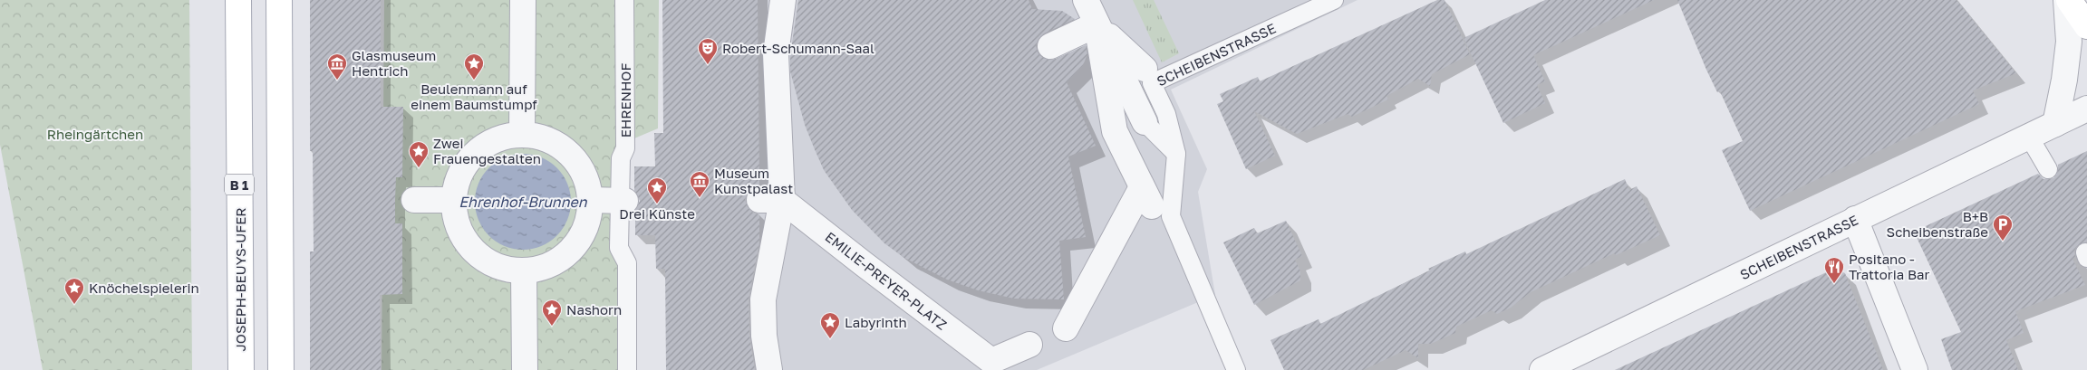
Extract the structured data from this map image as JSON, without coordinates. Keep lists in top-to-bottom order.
{
  "streets": {
    "main road": ["B 1", "JOSEPH-BEUYS-UFER"],
    "street": ["SCHEIBENSTRASSE", "EMILIE-PREYER-PLATZ"],
    "lane": ["EHRENHOF"]
  },
  "water": ["Ehrenhof-Brunnen"],
  "parks": ["Rheingärtchen"],
  "places": {
    "theatre": ["Robert-Schumann-Saal"],
    "museum": ["Glasmuseum Hentrich", "Museum Kunstpalast"],
    "place": [
      "Beulenmann auf einem Baumstumpf",
      "Zwei Frauengestalten",
      "Drei Künste",
      "Knöchelspielerin",
      "Nashorn",
      "Labyrinth"
    ],
    "parking": ["B+B Scheibenstraße"],
    "restaurant": ["Positano - Trattoria Bar"]
  }
}
